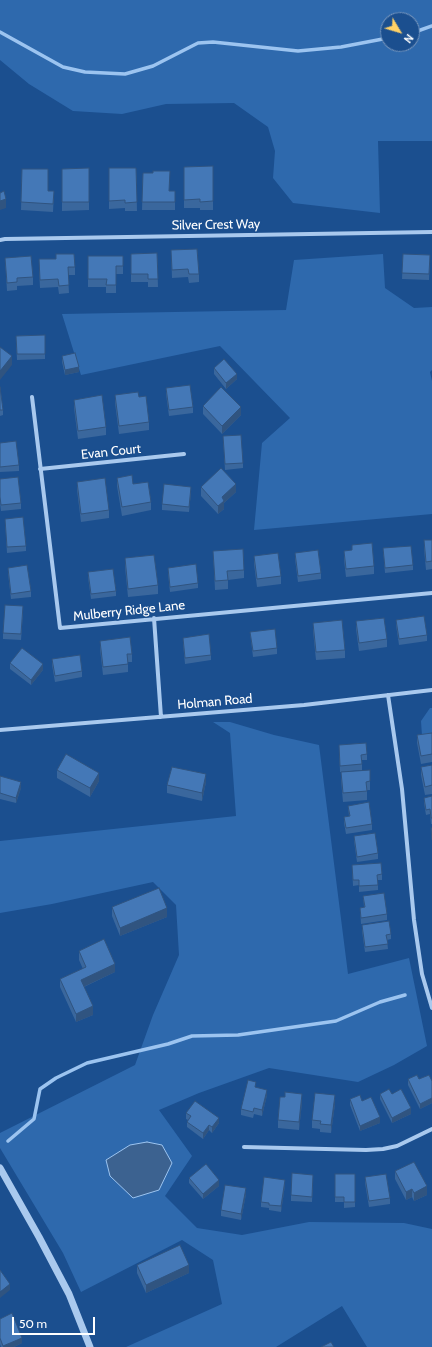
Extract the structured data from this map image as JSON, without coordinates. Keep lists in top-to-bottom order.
{
  "streets": {
    "street": [
      "Silver Crest Way",
      "Evan Court",
      "Mulberry Ridge Lane",
      "Holman Road"
    ]
  },
  "crossings": [
    ["Evan Court", "Mulberry Ridge Lane"]
  ],
  "scale_bar": "50 m",
  "north": "bottom right"
}
